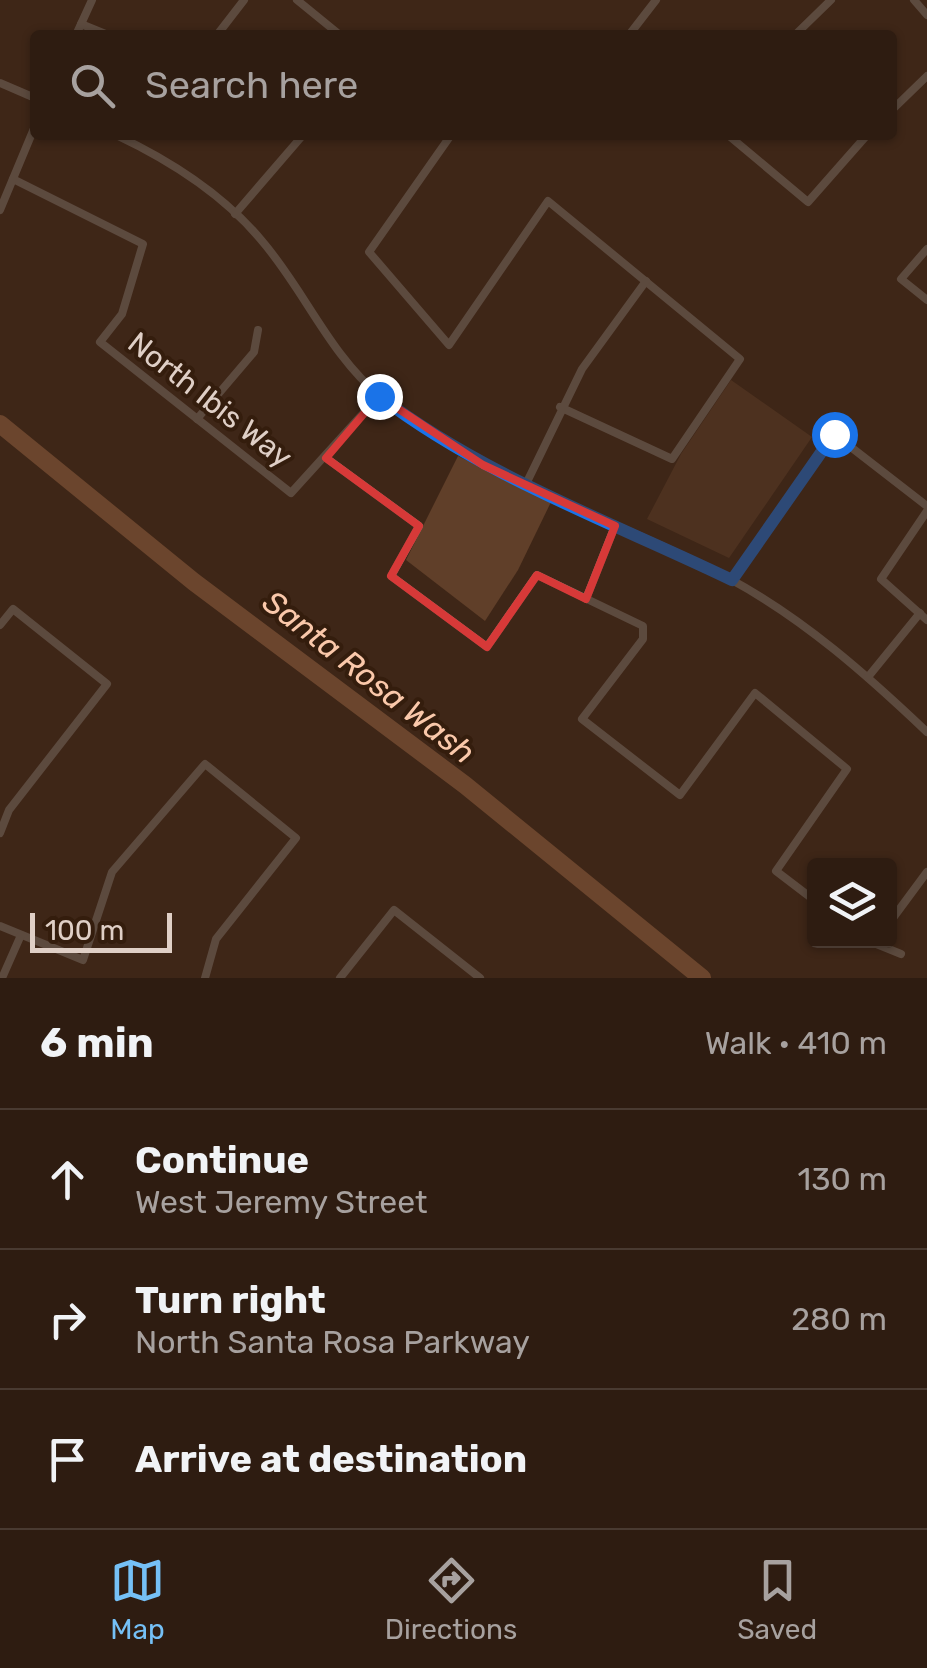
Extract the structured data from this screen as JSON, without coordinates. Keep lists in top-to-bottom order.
{
  "streets": {
    "street": ["North Ibis Way"]
  },
  "water": ["Santa Rosa Wash"],
  "scale_bar": "100 m",
  "page": {
    "search": "Search here",
    "scale": "100 m",
    "heading": ["6 min", "Walk · 410 m"],
    "list": [
      ["Continue", "West Jeremy Street", "130 m"],
      ["Turn right", "North Santa Rosa Parkway", "280 m"],
      "Arrive at destination"
    ],
    "nav": ["Map", "Directions", "Saved"]
  }
}
